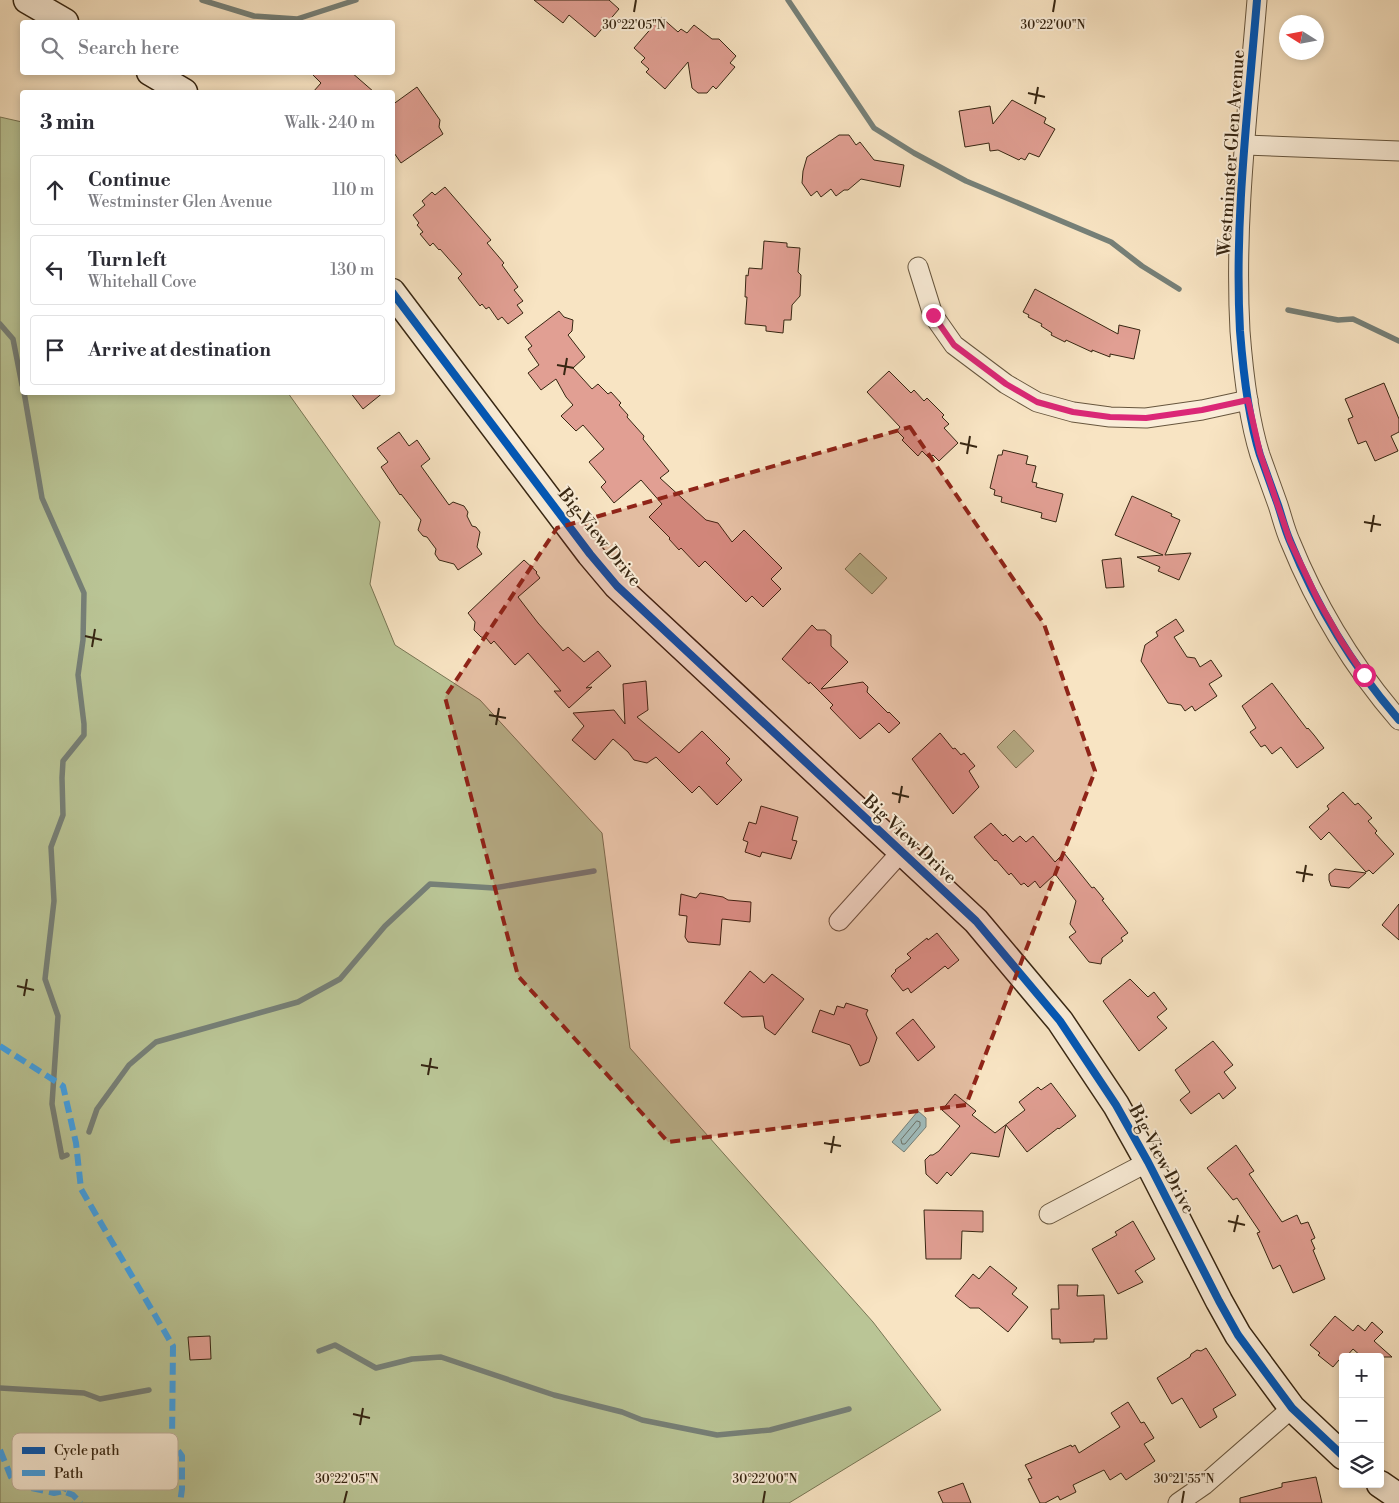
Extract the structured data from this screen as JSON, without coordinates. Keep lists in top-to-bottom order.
{
  "streets": {
    "street": ["Westminster Glen Avenue", "Big View Drive"]
  },
  "legend": ["Cycle path", "Path"],
  "north": "left",
  "page": {
    "search": "Search here",
    "heading": ["3 min", "Walk · 240 m"],
    "list": [
      ["Continue", "Westminster Glen Avenue", "110 m"],
      ["Turn left", "Whitehall Cove", "130 m"],
      "Arrive at destination"
    ],
    "map_buttons": ["+", "−"]
  },
  "coordinates": ["30°22'05\"N", "30°22'00\"N", "30°21'55\"N"]
}
